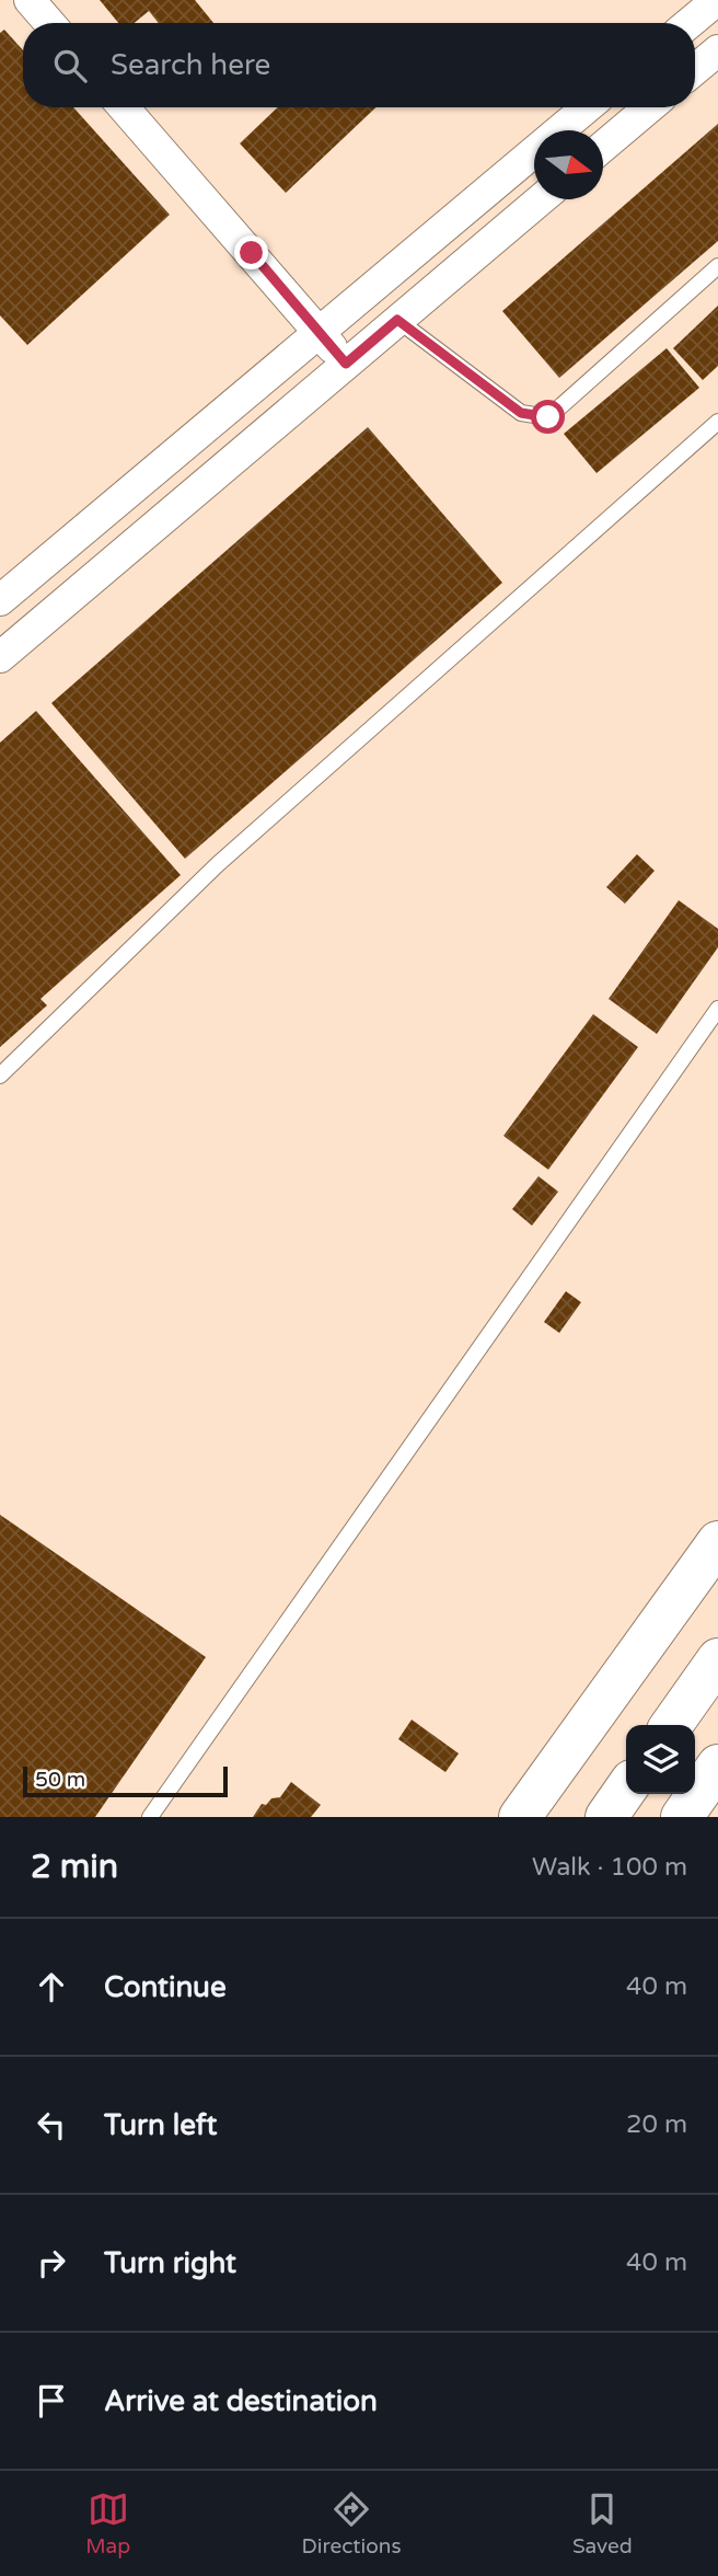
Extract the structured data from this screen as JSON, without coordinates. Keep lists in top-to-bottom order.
{
  "scale_bar": "50 m",
  "north": "right",
  "page": {
    "search": "Search here",
    "scale": "50 m",
    "heading": ["2 min", "Walk · 100 m"],
    "list": [
      ["Continue", "40 m"],
      ["Turn left", "20 m"],
      ["Turn right", "40 m"],
      "Arrive at destination"
    ],
    "nav": ["Map", "Directions", "Saved"]
  }
}
